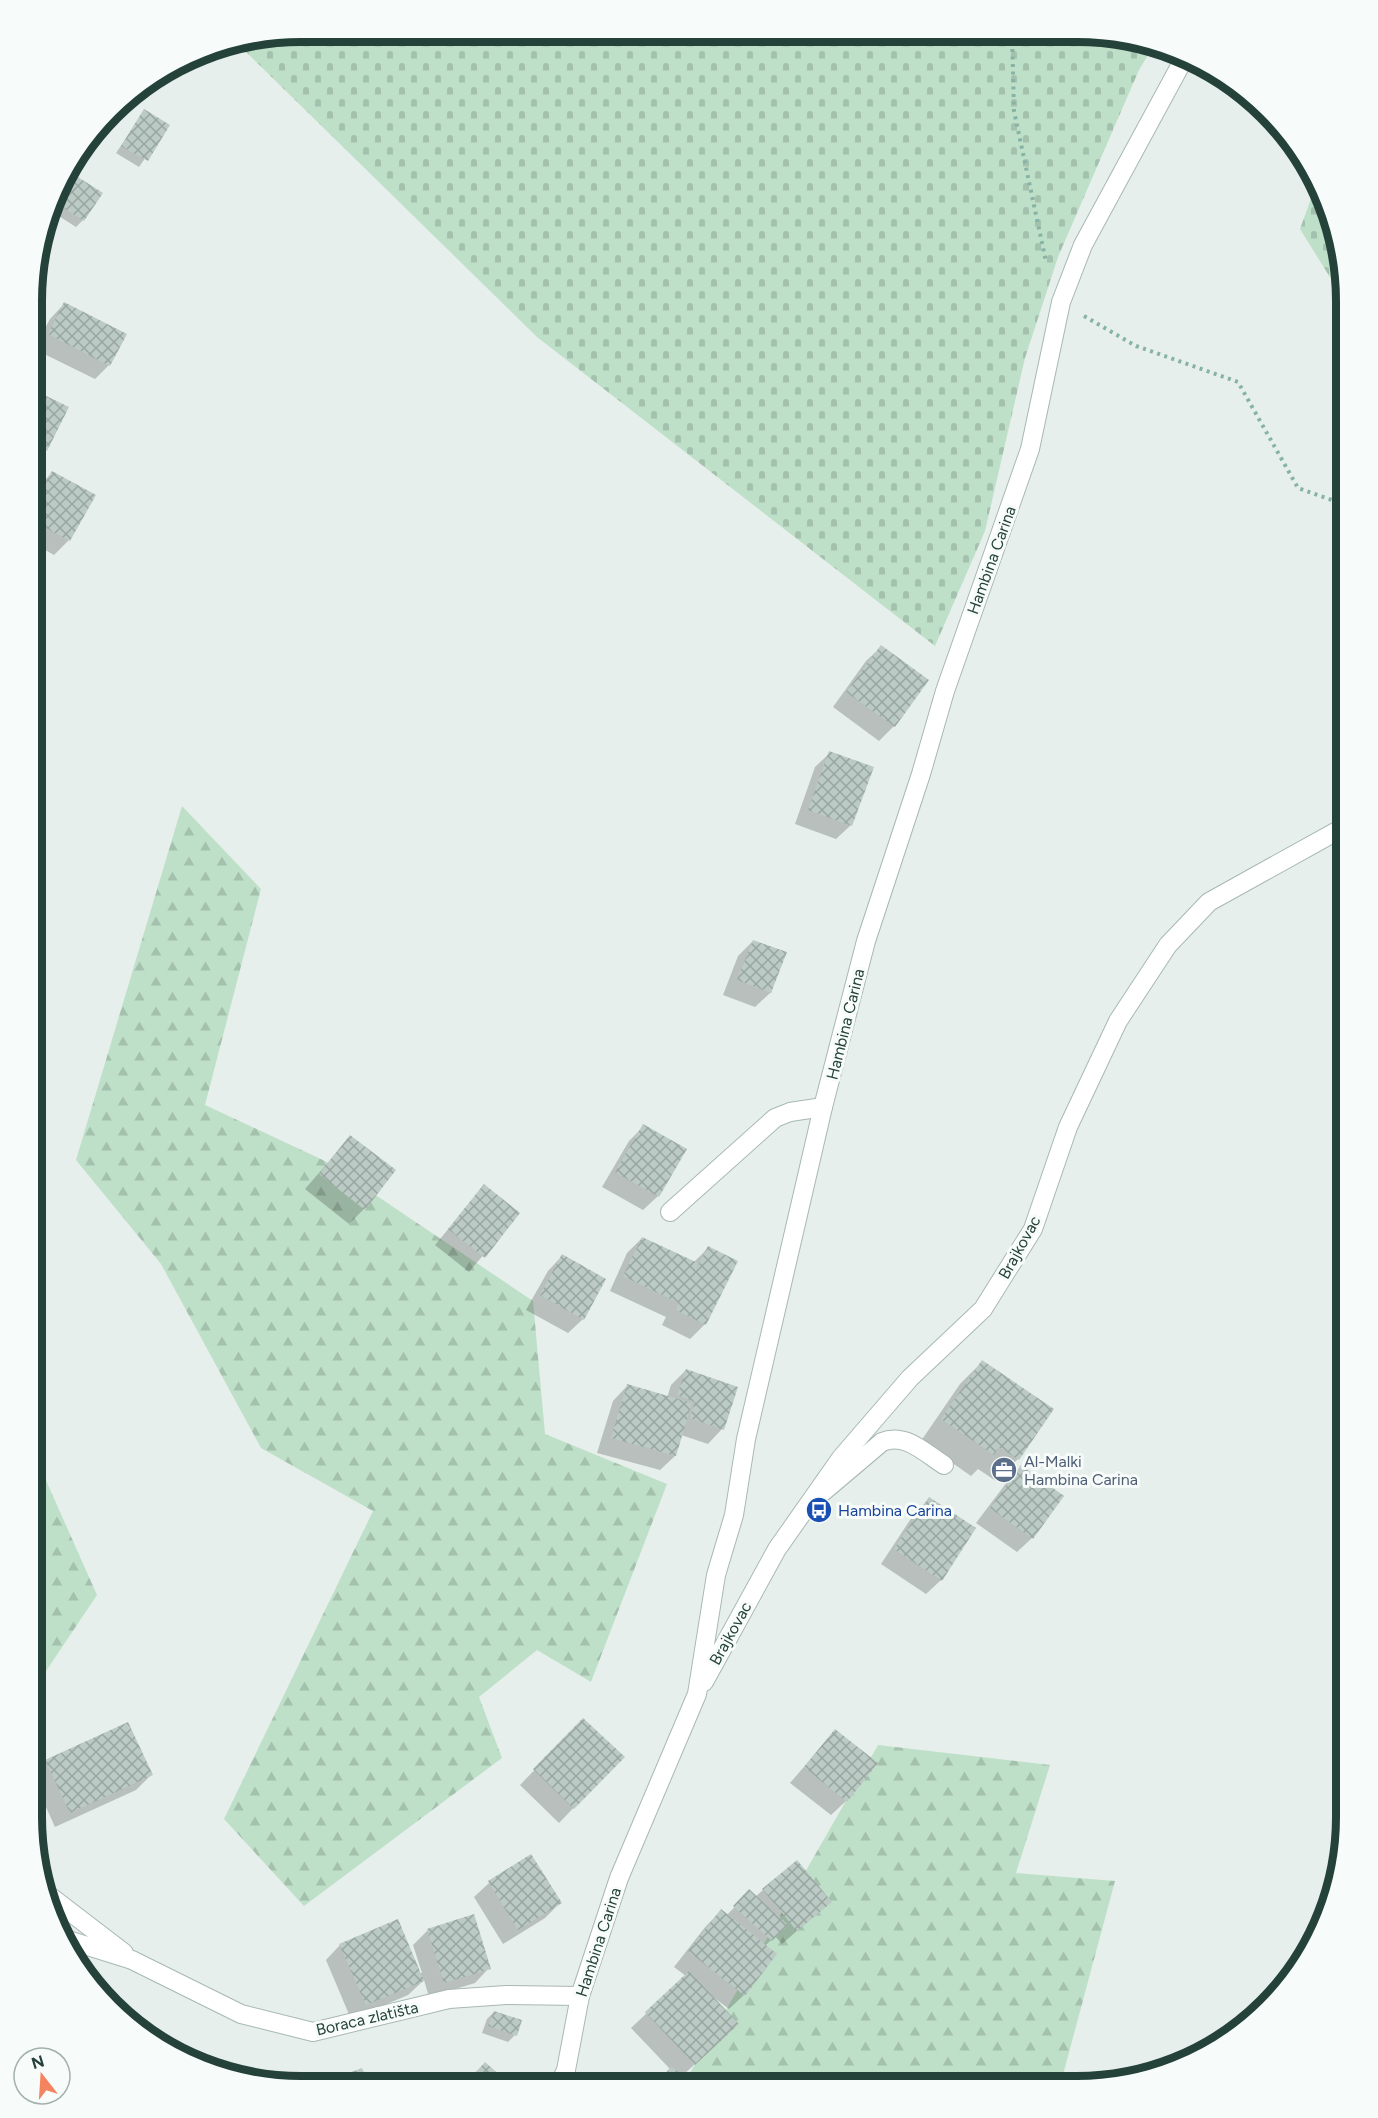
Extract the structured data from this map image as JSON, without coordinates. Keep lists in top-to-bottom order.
{
  "streets": {
    "street": ["Hambina Carina", "Brajkovac", "Boraca zlatišta"]
  },
  "crossings": [
    ["Hambina Carina", "Brajkovac"],
    ["Hambina Carina", "Boraca zlatišta"]
  ],
  "places": {
    "office": ["Al-Malki Hambina Carina"],
    "bus stop": ["Hambina Carina"]
  },
  "north": "top"
}
